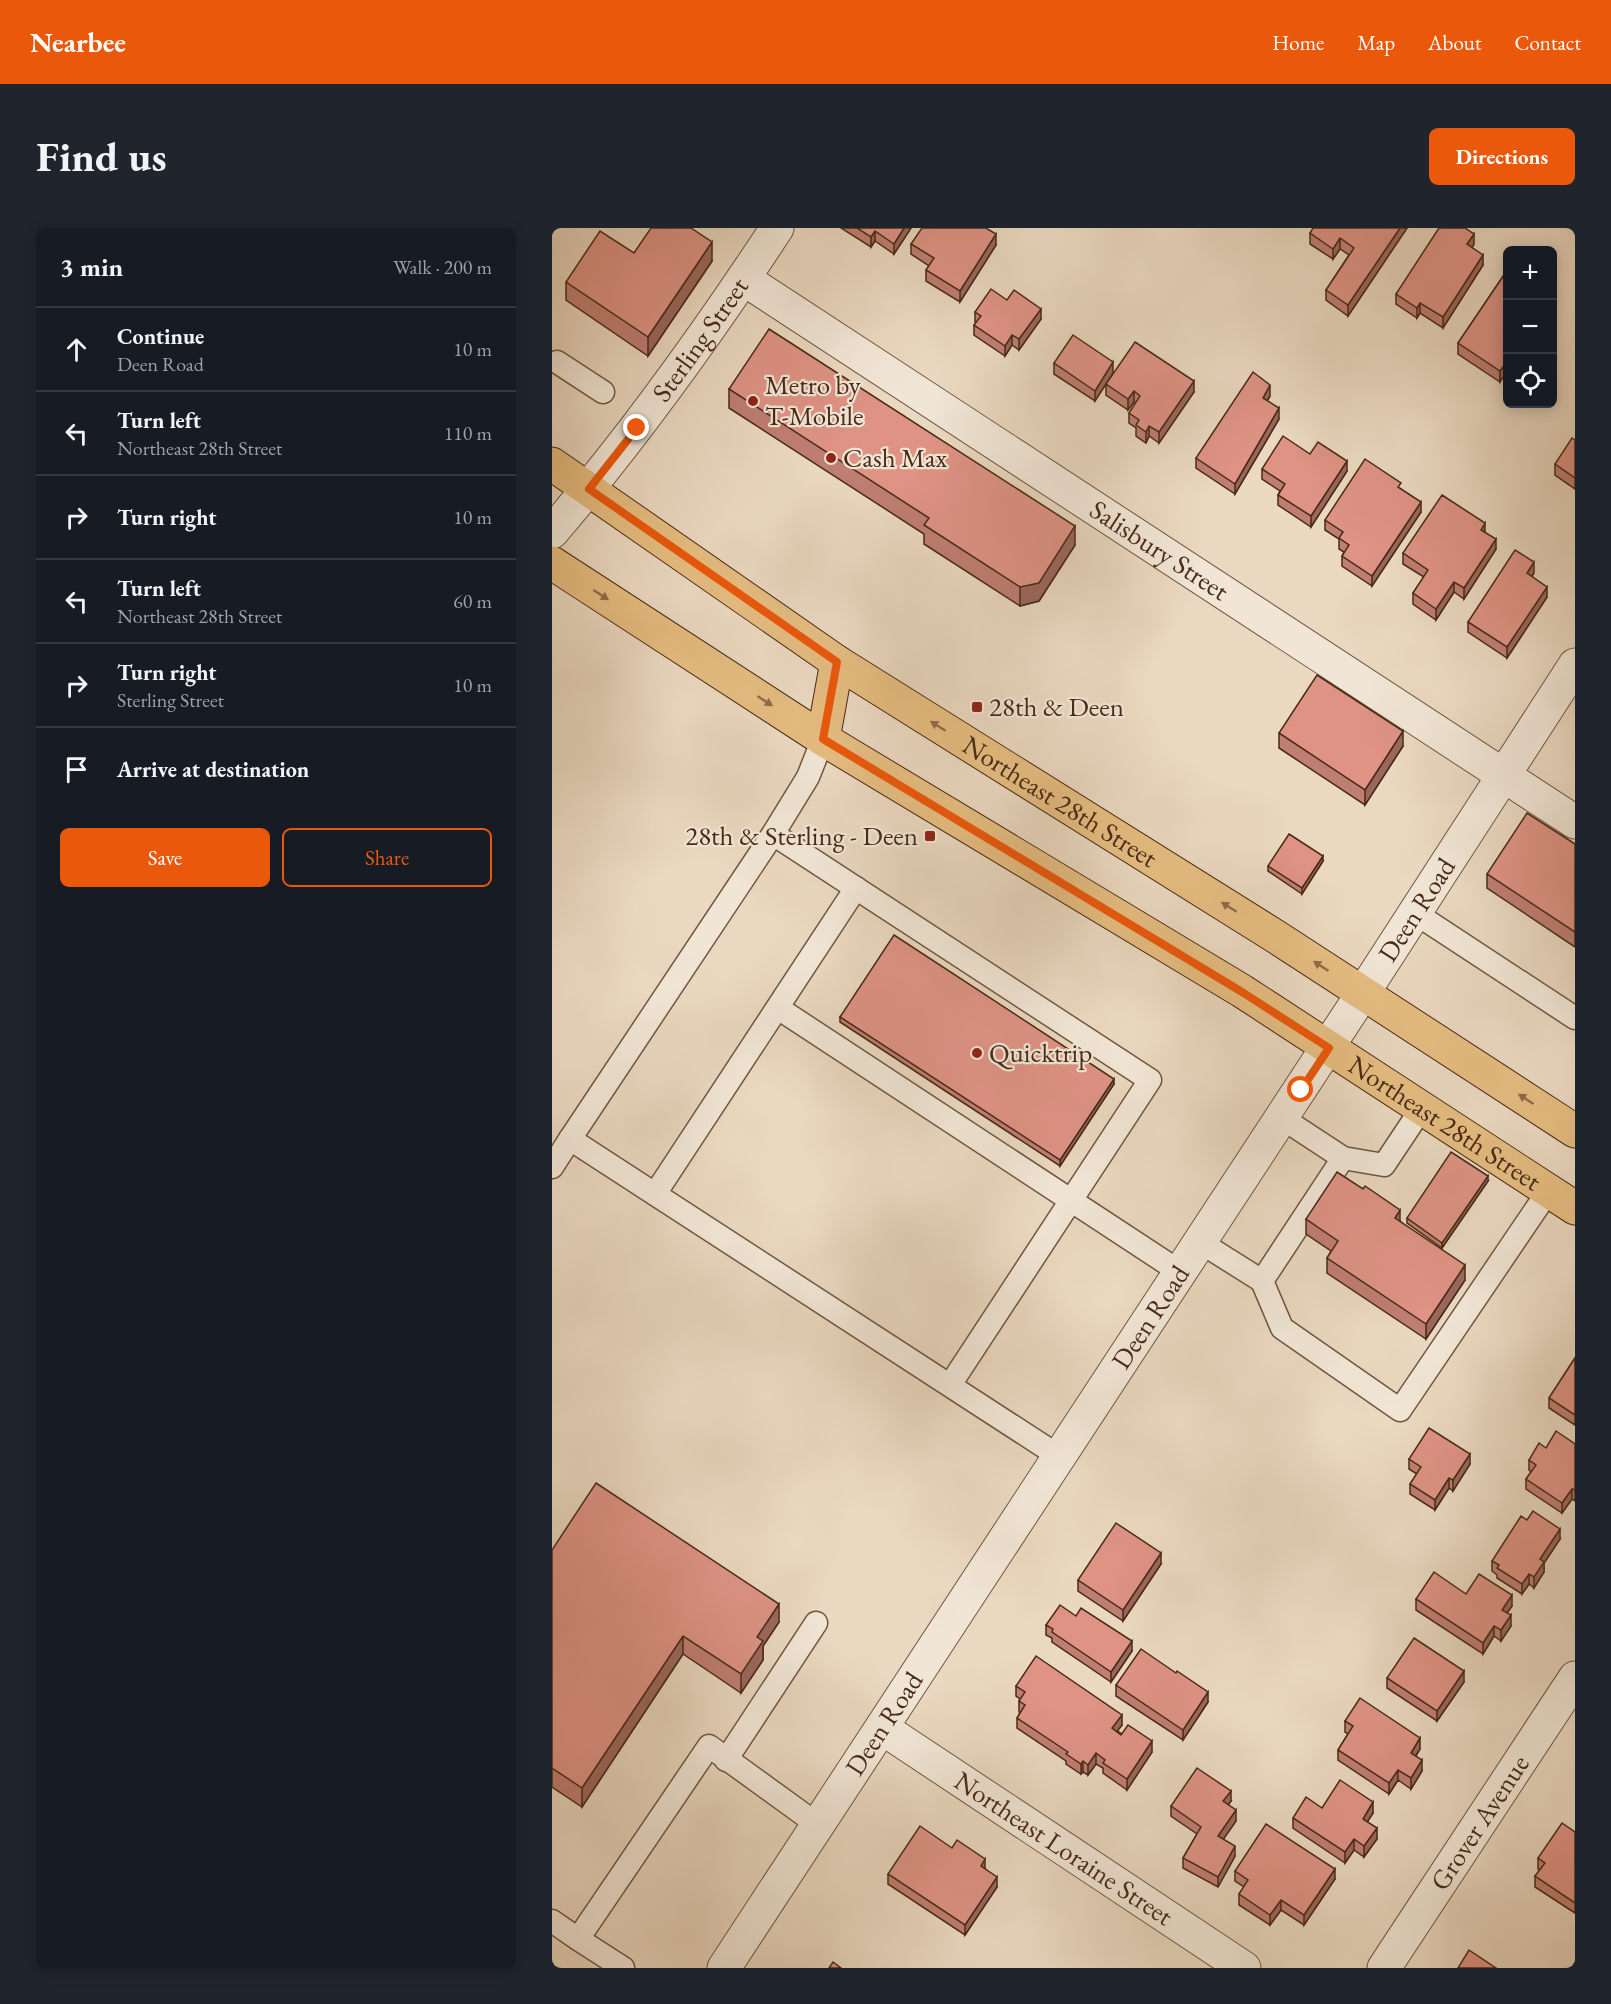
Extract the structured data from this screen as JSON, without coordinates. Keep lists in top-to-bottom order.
{
  "streets": {
    "main road": ["Northeast 28th Street"],
    "street": [
      "Sterling Street",
      "Salisbury Street",
      "Deen Road",
      "Grover Avenue",
      "Northeast Loraine Street"
    ]
  },
  "crossings": [
    ["Sterling Street", "Salisbury Street"],
    ["Sterling Street", "Northeast 28th Street"],
    ["Salisbury Street", "Deen Road"],
    ["Northeast 28th Street", "Deen Road"],
    ["Deen Road", "Northeast Loraine Street"]
  ],
  "places": {
    "other": ["Metro by T-Mobile", "Cash Max", "Quicktrip"],
    "transit": ["28th & Deen", "28th & Sterling - Deen"]
  },
  "page": {
    "header": "Nearbee",
    "nav": [
      "Home",
      "Map",
      "About",
      "Contact"
    ],
    "buttons": [
      "Directions",
      ["Save", "Share"]
    ],
    "title": "Find us",
    "heading": ["3 min", "Walk · 200 m"],
    "map_buttons": ["+", "−"],
    "list": [
      ["Continue", "Deen Road", "10 m"],
      ["Turn left", "Northeast 28th Street", "110 m"],
      ["Turn right", "10 m"],
      ["Turn left", "Northeast 28th Street", "60 m"],
      ["Turn right", "Sterling Street", "10 m"],
      "Arrive at destination"
    ]
  }
}
